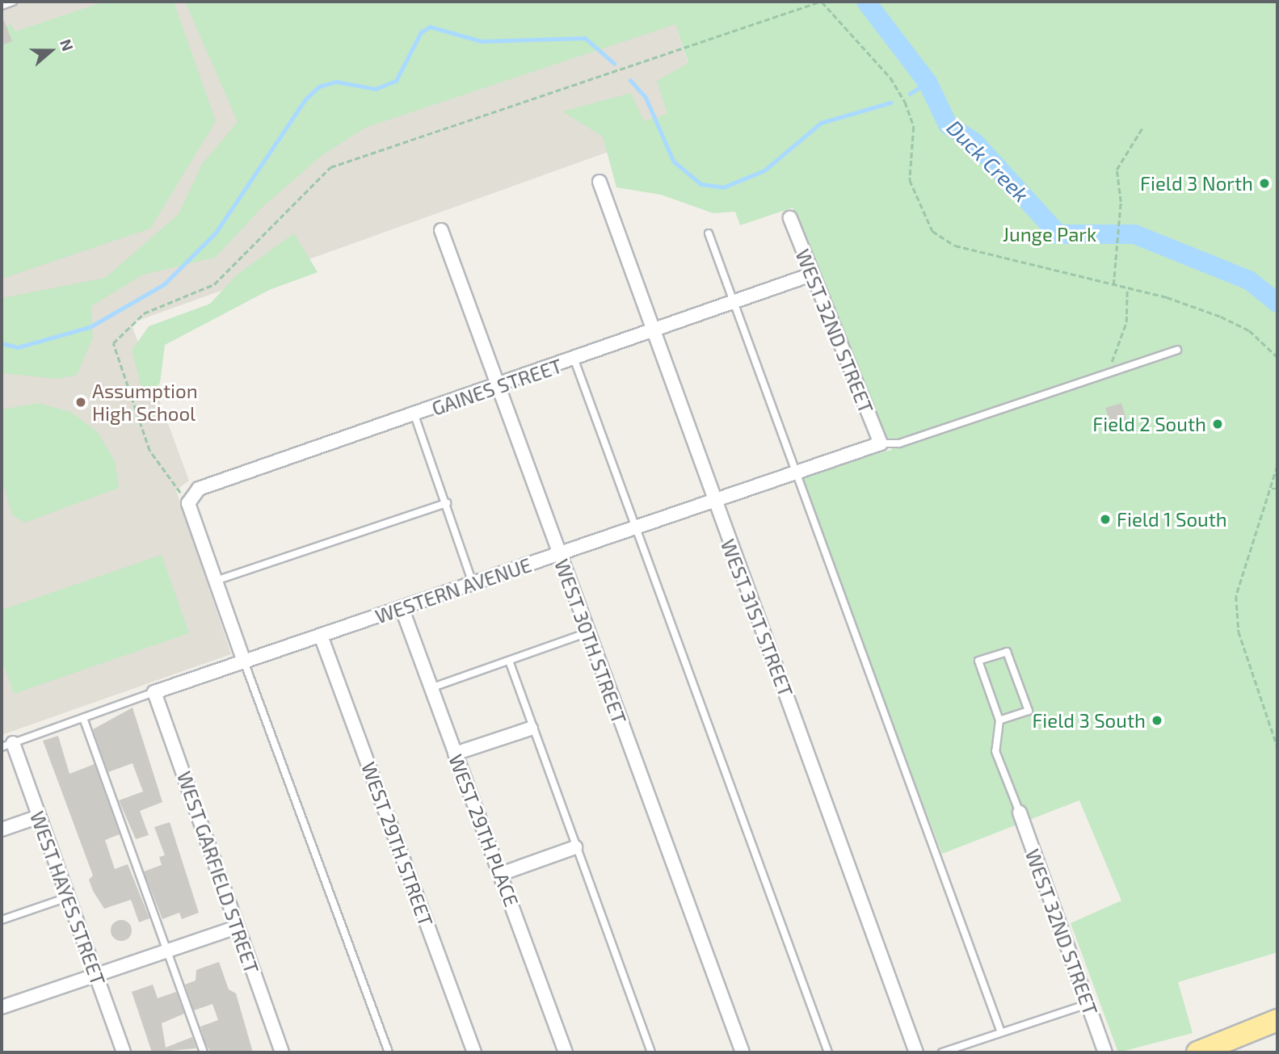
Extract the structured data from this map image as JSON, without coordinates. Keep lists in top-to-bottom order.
{
  "streets": {
    "street": [
      "WEST 32ND STREET",
      "GAINES STREET",
      "WESTERN AVENUE",
      "WEST 31ST STREET",
      "WEST 30TH STREET",
      "WEST 29TH PLACE",
      "WEST 29TH STREET",
      "WEST GARFIELD STREET",
      "WEST HAYES STREET"
    ]
  },
  "crossings": [
    ["WEST 32ND STREET", "GAINES STREET"],
    ["WEST 32ND STREET", "WESTERN AVENUE"],
    ["GAINES STREET", "WEST 31ST STREET"],
    ["GAINES STREET", "WEST 30TH STREET"],
    ["WESTERN AVENUE", "WEST 31ST STREET"],
    ["WESTERN AVENUE", "WEST 30TH STREET"],
    ["WESTERN AVENUE", "WEST 29TH PLACE"],
    ["WESTERN AVENUE", "WEST 29TH STREET"],
    ["WESTERN AVENUE", "WEST GARFIELD STREET"]
  ],
  "water": ["Duck Creek"],
  "parks": ["Junge Park"],
  "places": [
    "Field 3 North",
    "Assumption High School",
    "Field 2 South",
    "Field 1 South",
    "Field 3 South"
  ],
  "north": "right"
}
